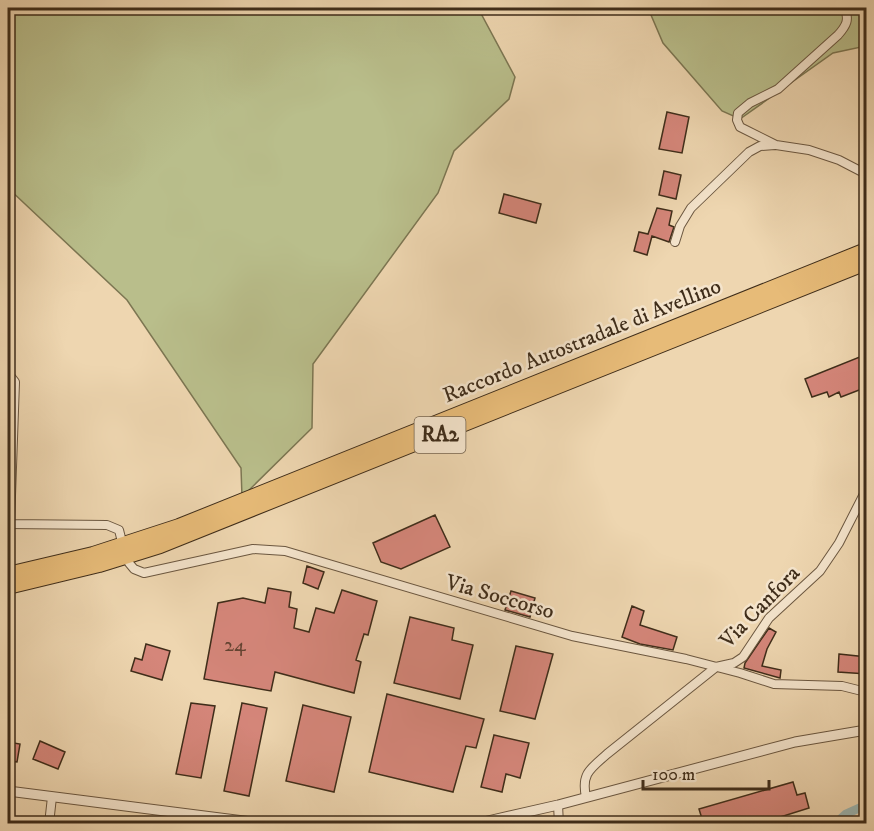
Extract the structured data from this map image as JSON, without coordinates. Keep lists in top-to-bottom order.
{
  "streets": {
    "highway": ["Raccordo Autostradale di Avellino", "RA2"],
    "street": ["Via Soccorso", "Via Canfora"]
  },
  "crossings": [
    ["Via Soccorso", "Via Canfora"]
  ],
  "house_numbers": ["24"],
  "scale_bar": "100 m"
}
